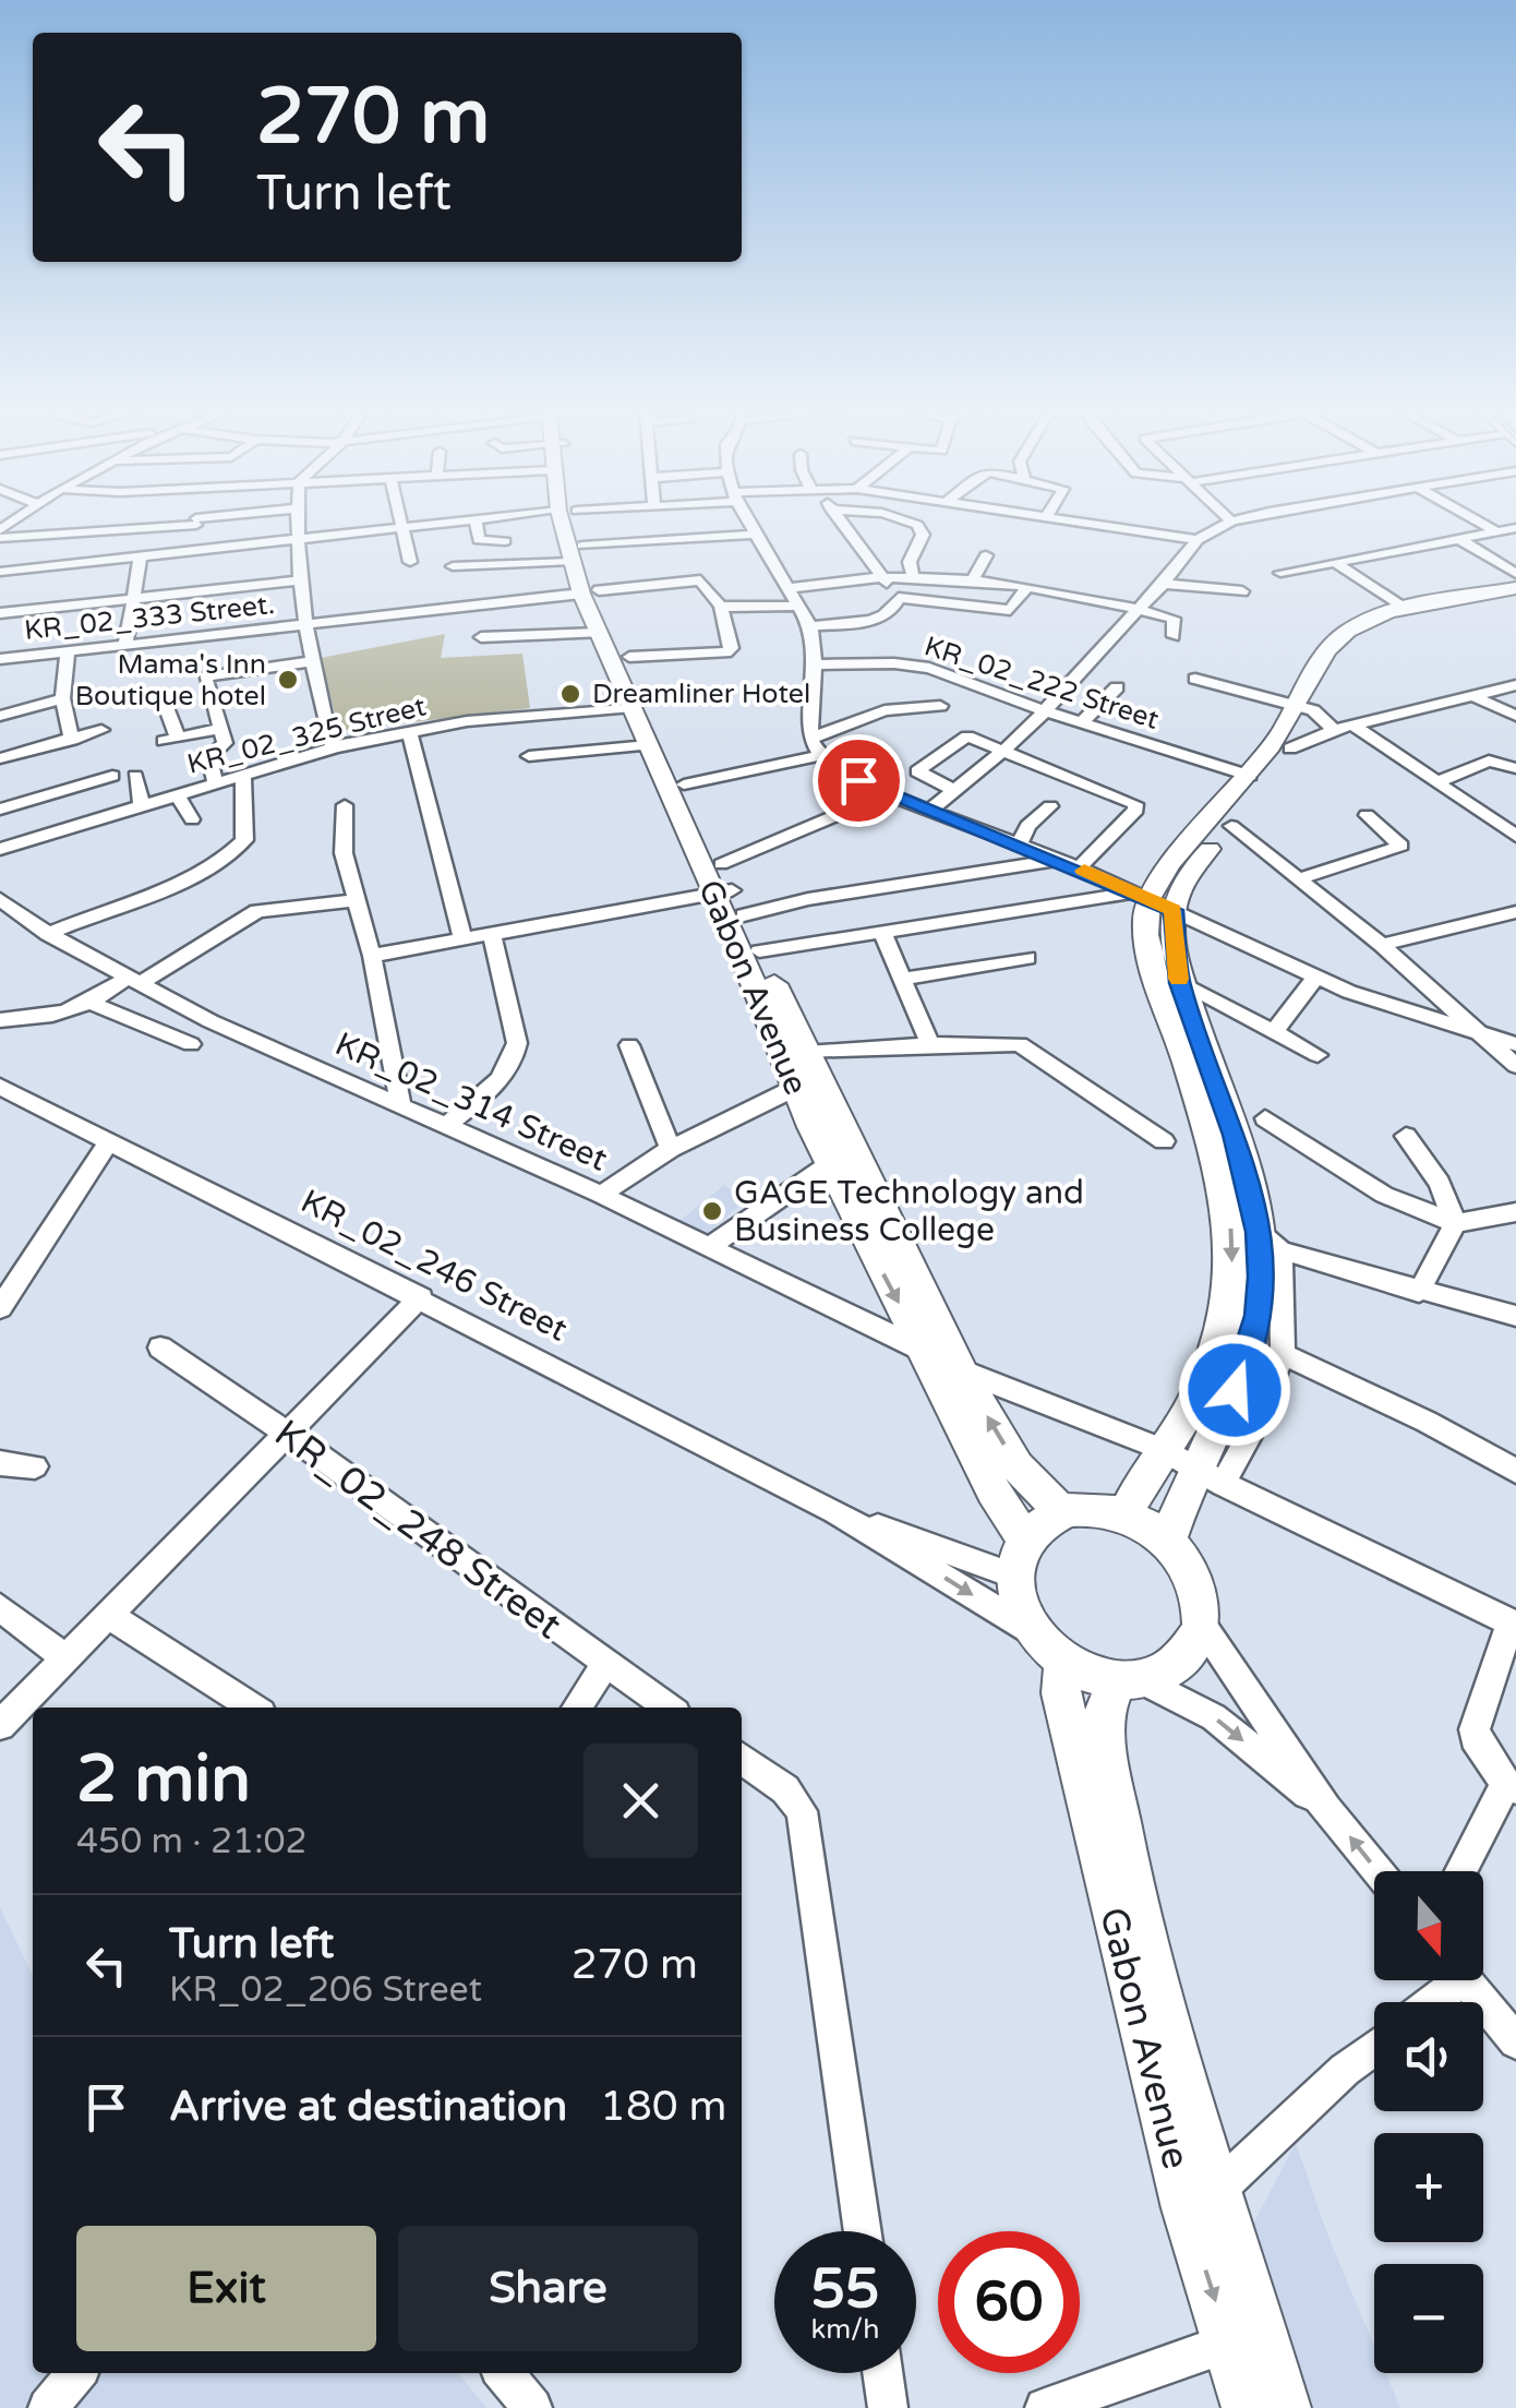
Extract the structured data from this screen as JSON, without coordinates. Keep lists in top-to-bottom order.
{
  "streets": {
    "main road": ["Gabon Avenue"],
    "street": [
      "KR_02_333 Street.",
      "KR_02_222 Street",
      "KR_02_325 Street",
      "KR_02_314 Street",
      "KR_02_246 Street",
      "KR_02_248 Street"
    ]
  },
  "crossings": [
    ["KR_02_333 Street.", "Gabon Avenue"],
    ["KR_02_325 Street", "Gabon Avenue"],
    ["Gabon Avenue", "KR_02_314 Street"],
    ["Gabon Avenue", "KR_02_246 Street"]
  ],
  "places": ["Mama's Inn Boutique hotel", "Dreamliner Hotel", "GAGE Technology and Business College"],
  "north": "bottom",
  "page": {
    "turn": ["270 m", "Turn left"],
    "heading": ["2 min", "450 m · 21:02"],
    "map_buttons": ["+", "−"],
    "list": [
      {
        "name": "Turn left",
        "note": "KR_02_206 Street",
        "value": "270 m"
      },
      {
        "name": "Arrive at destination",
        "value": "180 m"
      }
    ],
    "buttons": ["Exit", "Share"],
    "speed": "55 km/h",
    "limit": "60"
  }
}
